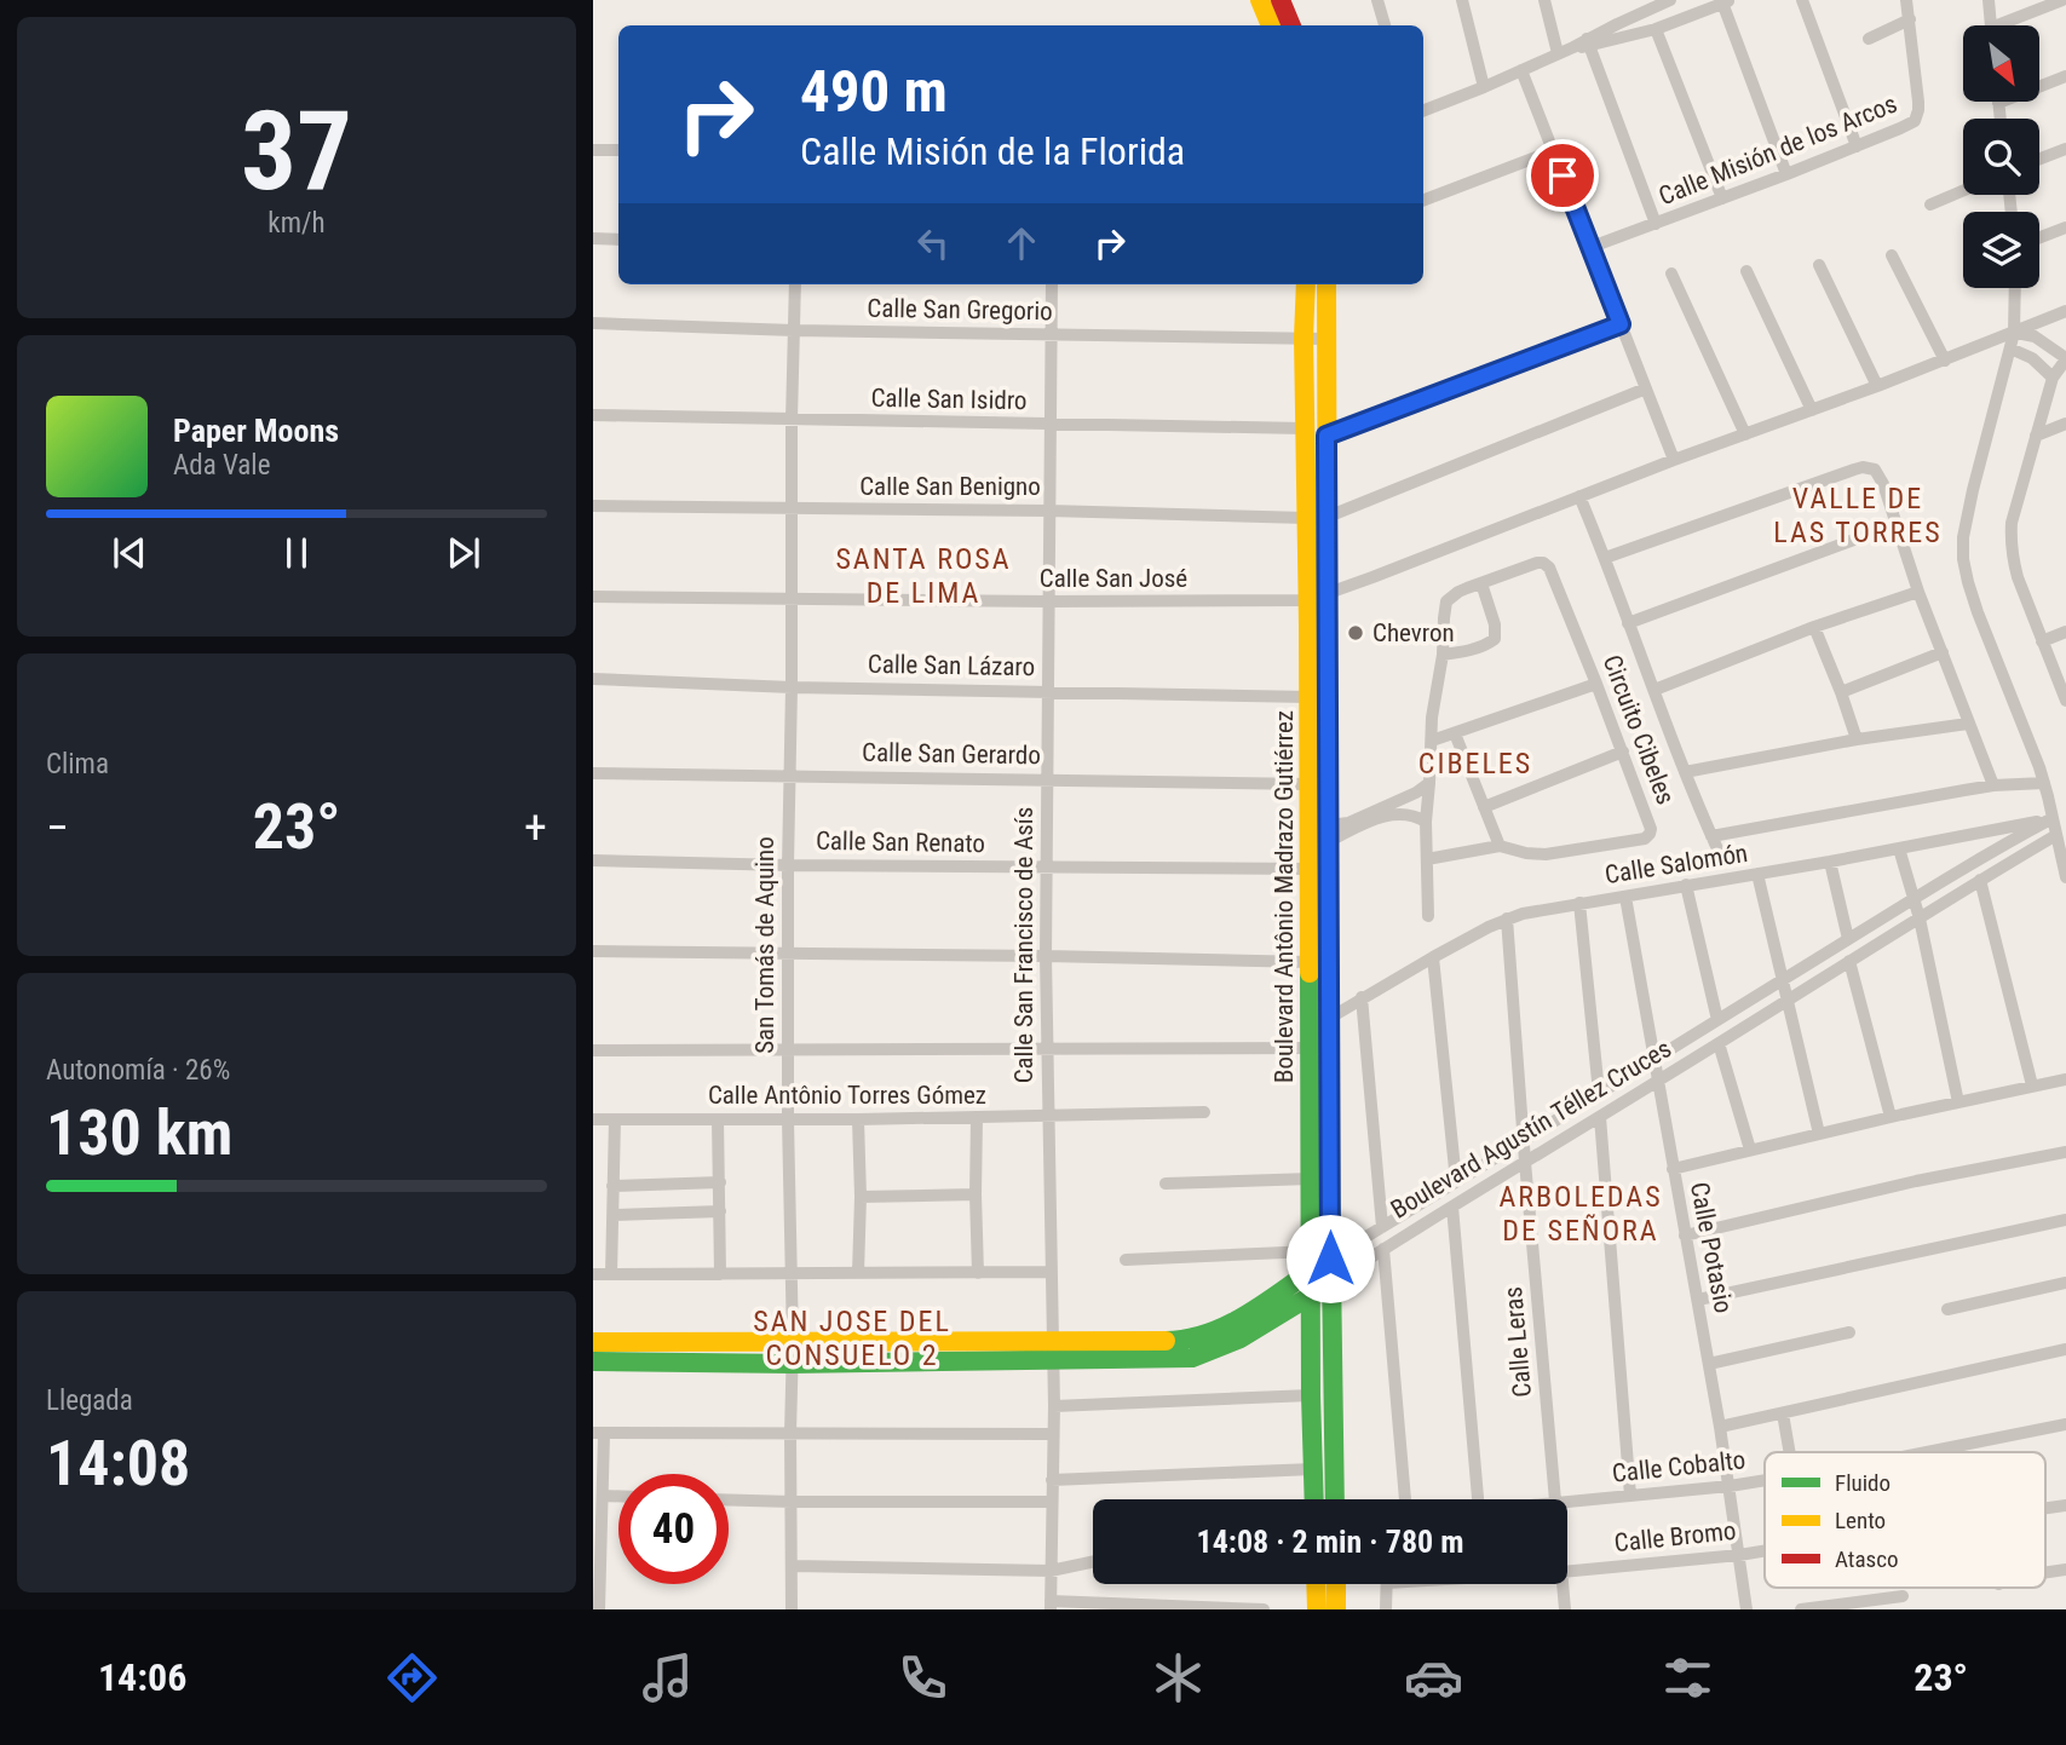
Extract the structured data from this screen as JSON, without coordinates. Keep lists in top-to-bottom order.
{
  "streets": {
    "street": [
      "Calle Misión de los Arcos",
      "Calle San Gregorio",
      "Calle San Isidro",
      "Calle San Benigno",
      "Calle San José",
      "Calle San Lázaro",
      "Circuito Cibeles",
      "Calle San Gerardo",
      "Calle San Renato",
      "Calle Salomón",
      "Boulevard Antônio Madrazo Gutiérrez",
      "San Tomás de Aquino",
      "Calle San Francisco de Asís",
      "Calle Antônio Torres Gómez",
      "Boulevard Agustín Téllez Cruces",
      "Calle Potasio",
      "Calle Leras",
      "Calle Cobalto",
      "Calle Bromo"
    ]
  },
  "crossings": [
    ["Calle San Gregorio", "Boulevard Antônio Madrazo Gutiérrez"],
    ["Calle San Gregorio", "San Tomás de Aquino"],
    ["Calle San Gregorio", "Calle San Francisco de Asís"],
    ["Calle San Isidro", "Boulevard Antônio Madrazo Gutiérrez"],
    ["Calle San Isidro", "San Tomás de Aquino"],
    ["Calle San Isidro", "Calle San Francisco de Asís"],
    ["Calle San Benigno", "Boulevard Antônio Madrazo Gutiérrez"],
    ["Calle San Benigno", "San Tomás de Aquino"],
    ["Calle San Benigno", "Calle San Francisco de Asís"],
    ["Calle San José", "Boulevard Antônio Madrazo Gutiérrez"],
    ["Calle San José", "San Tomás de Aquino"],
    ["Calle San José", "Calle San Francisco de Asís"],
    ["Calle San Lázaro", "Boulevard Antônio Madrazo Gutiérrez"],
    ["Calle San Lázaro", "San Tomás de Aquino"],
    ["Calle San Lázaro", "Calle San Francisco de Asís"],
    ["Calle San Gerardo", "Boulevard Antônio Madrazo Gutiérrez"],
    ["Calle San Gerardo", "San Tomás de Aquino"],
    ["Calle San Gerardo", "Calle San Francisco de Asís"],
    ["Calle San Renato", "Boulevard Antônio Madrazo Gutiérrez"],
    ["Calle San Renato", "San Tomás de Aquino"],
    ["Calle San Renato", "Calle San Francisco de Asís"],
    ["Calle Salomón", "Boulevard Antônio Madrazo Gutiérrez"],
    ["Calle Salomón", "Boulevard Agustín Téllez Cruces"],
    ["Calle Salomón", "Calle Potasio"],
    ["Calle Salomón", "Calle Leras"],
    ["Boulevard Antônio Madrazo Gutiérrez", "Boulevard Agustín Téllez Cruces"],
    ["San Tomás de Aquino", "Calle Antônio Torres Gómez"],
    ["San Tomás de Aquino", "Boulevard Agustín Téllez Cruces"],
    ["Calle San Francisco de Asís", "Calle Antônio Torres Gómez"],
    ["Calle San Francisco de Asís", "Boulevard Agustín Téllez Cruces"],
    ["Boulevard Agustín Téllez Cruces", "Calle Potasio"],
    ["Boulevard Agustín Téllez Cruces", "Calle Leras"],
    ["Calle Potasio", "Calle Cobalto"],
    ["Calle Potasio", "Calle Bromo"]
  ],
  "districts": [
    "VALLE DE LAS TORRES",
    "SANTA ROSA DE LIMA",
    "CIBELES",
    "ARBOLEDAS DE SEÑORA",
    "SAN JOSE DEL CONSUELO 2"
  ],
  "places": ["Chevron"],
  "legend": ["Fluido", "Lento", "Atasco"],
  "north": "bottom right",
  "page": {
    "tile": [
      ["37", "km/h"],
      "Clima",
      ["Autonomía · 26%", "130 km"],
      ["Llegada", "14:08"]
    ],
    "turn": ["490 m", "Calle Misión de la Florida"],
    "song": ["Paper Moons", "Ada Vale"],
    "heat": ["−", "23°", "+"],
    "limit": "40",
    "trip": "14:08 · 2 min · 780 m",
    "tabs": ["14:06", "23°"]
  }
}
